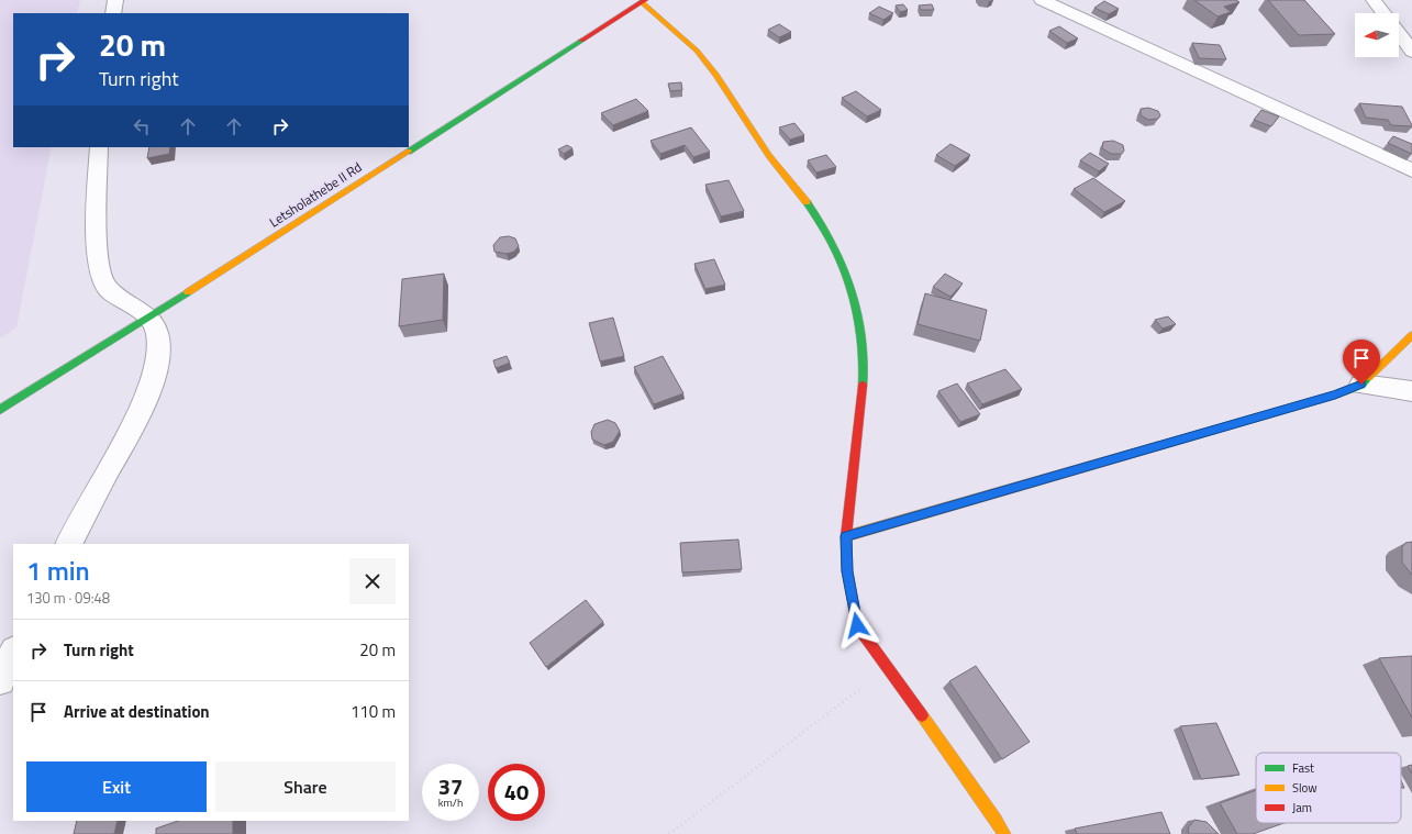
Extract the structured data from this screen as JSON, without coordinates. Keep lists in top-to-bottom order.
{
  "streets": {
    "street": ["Letsholathebe II Rd"]
  },
  "legend": ["Fast", "Slow", "Jam"],
  "north": "left",
  "page": {
    "turn": ["20 m", "Turn right"],
    "heading": ["1 min", "130 m · 09:48"],
    "list": [
      {
        "name": "Turn right",
        "value": "20 m"
      },
      {
        "name": "Arrive at destination",
        "value": "110 m"
      }
    ],
    "buttons": ["Exit", "Share"],
    "speed": "37 km/h",
    "limit": "40"
  }
}
